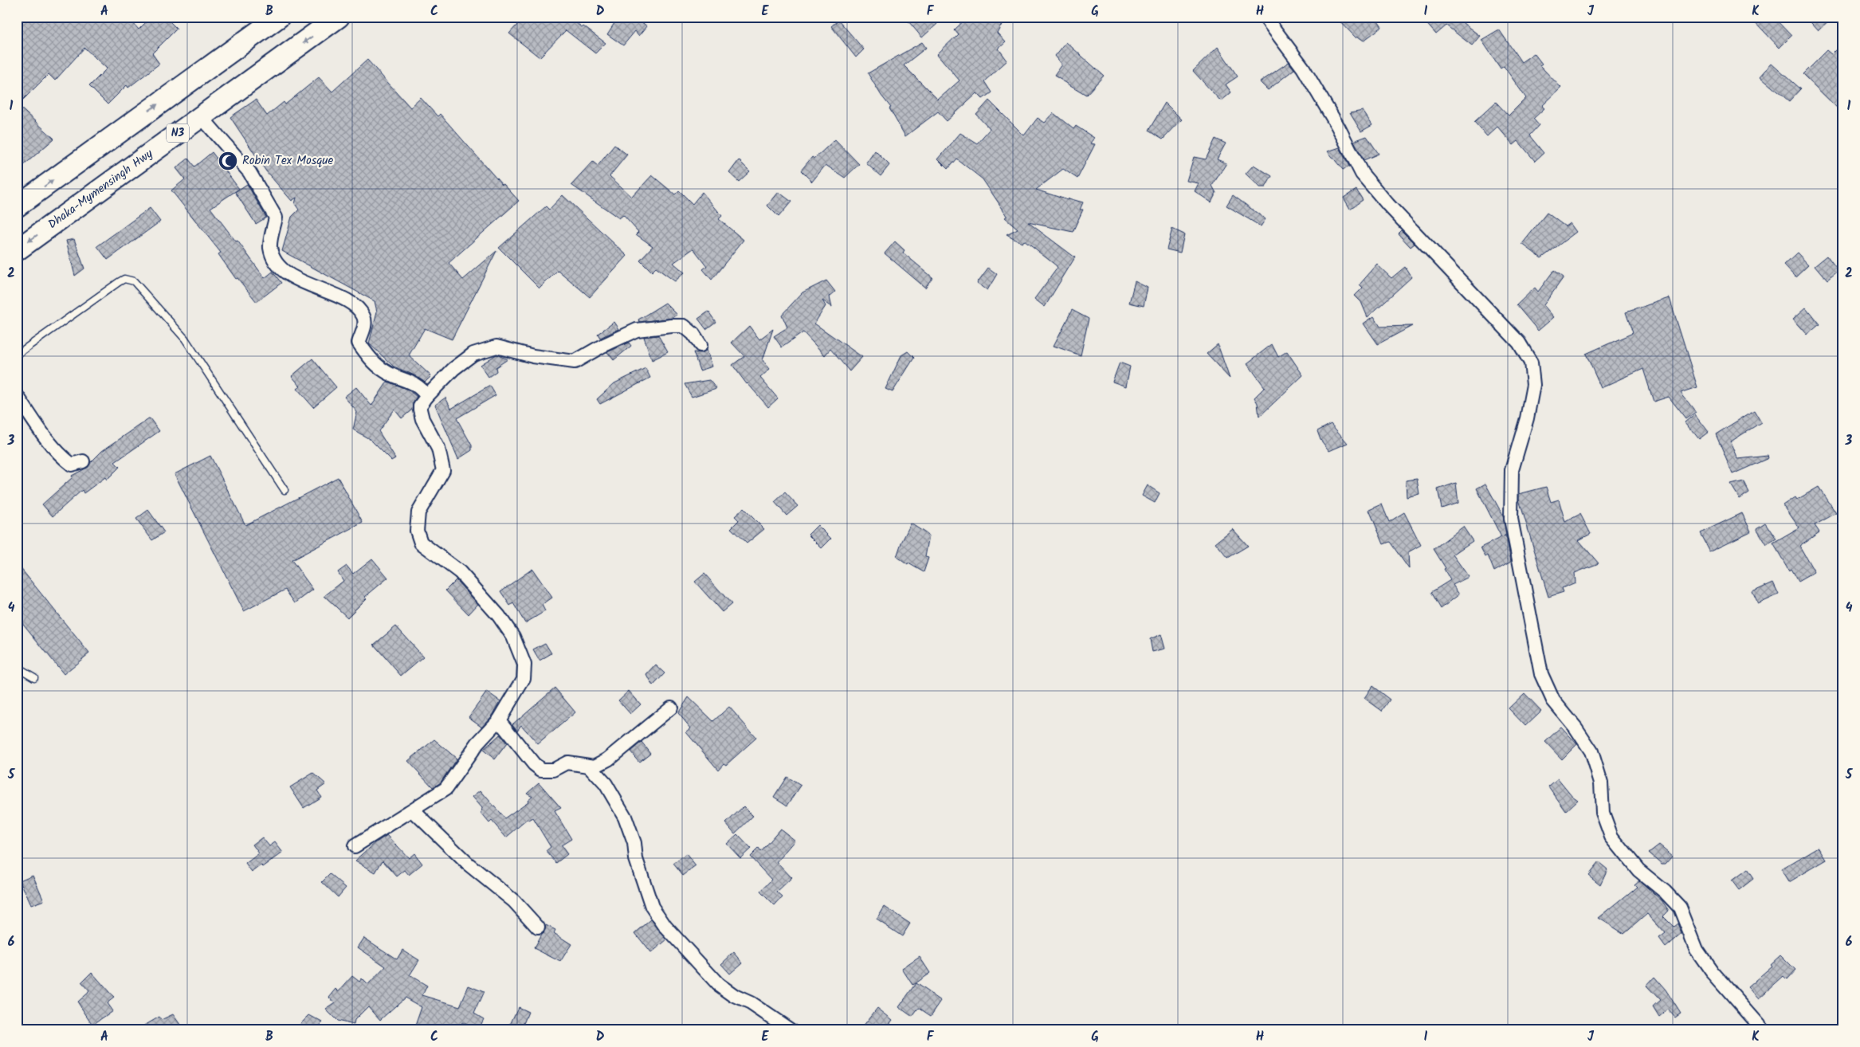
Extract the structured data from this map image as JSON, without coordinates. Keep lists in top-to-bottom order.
{
  "streets": {
    "highway": ["N3", "Dhaka-Mymensingh Hwy"]
  },
  "places": {
    "mosque": ["Robin Tex Mosque"]
  },
  "grid": {
    "columns": [
      "A",
      "B",
      "C",
      "D",
      "E",
      "F",
      "G",
      "H",
      "I",
      "J",
      "K"
    ],
    "rows": [
      "1",
      "2",
      "3",
      "4",
      "5",
      "6"
    ]
  }
}
